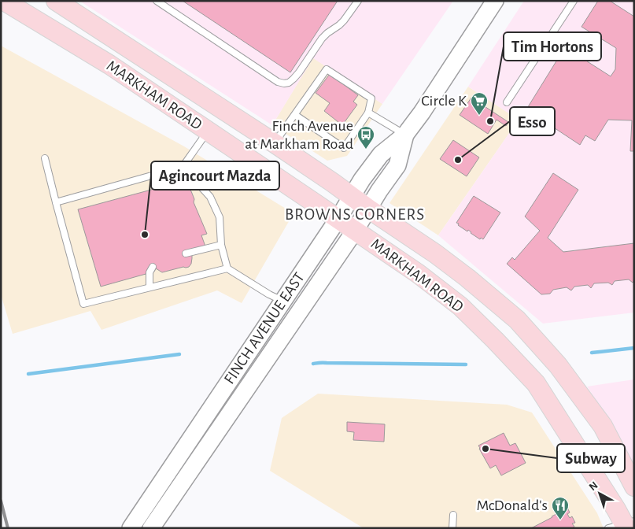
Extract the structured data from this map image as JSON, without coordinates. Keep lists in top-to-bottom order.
{
  "streets": {
    "main road": ["MARKHAM ROAD", "FINCH AVENUE EAST"]
  },
  "crossings": [
    ["MARKHAM ROAD", "FINCH AVENUE EAST"]
  ],
  "districts": ["BROWNS CORNERS"],
  "places": {
    "supermarket": ["Circle K"],
    "other": [
      "Tim Hortons",
      "Esso",
      "Agincourt Mazda",
      "Subway"
    ],
    "bus stop": ["Finch Avenue at Markham Road"],
    "restaurant": ["McDonald's"]
  },
  "north": "top left"
}
